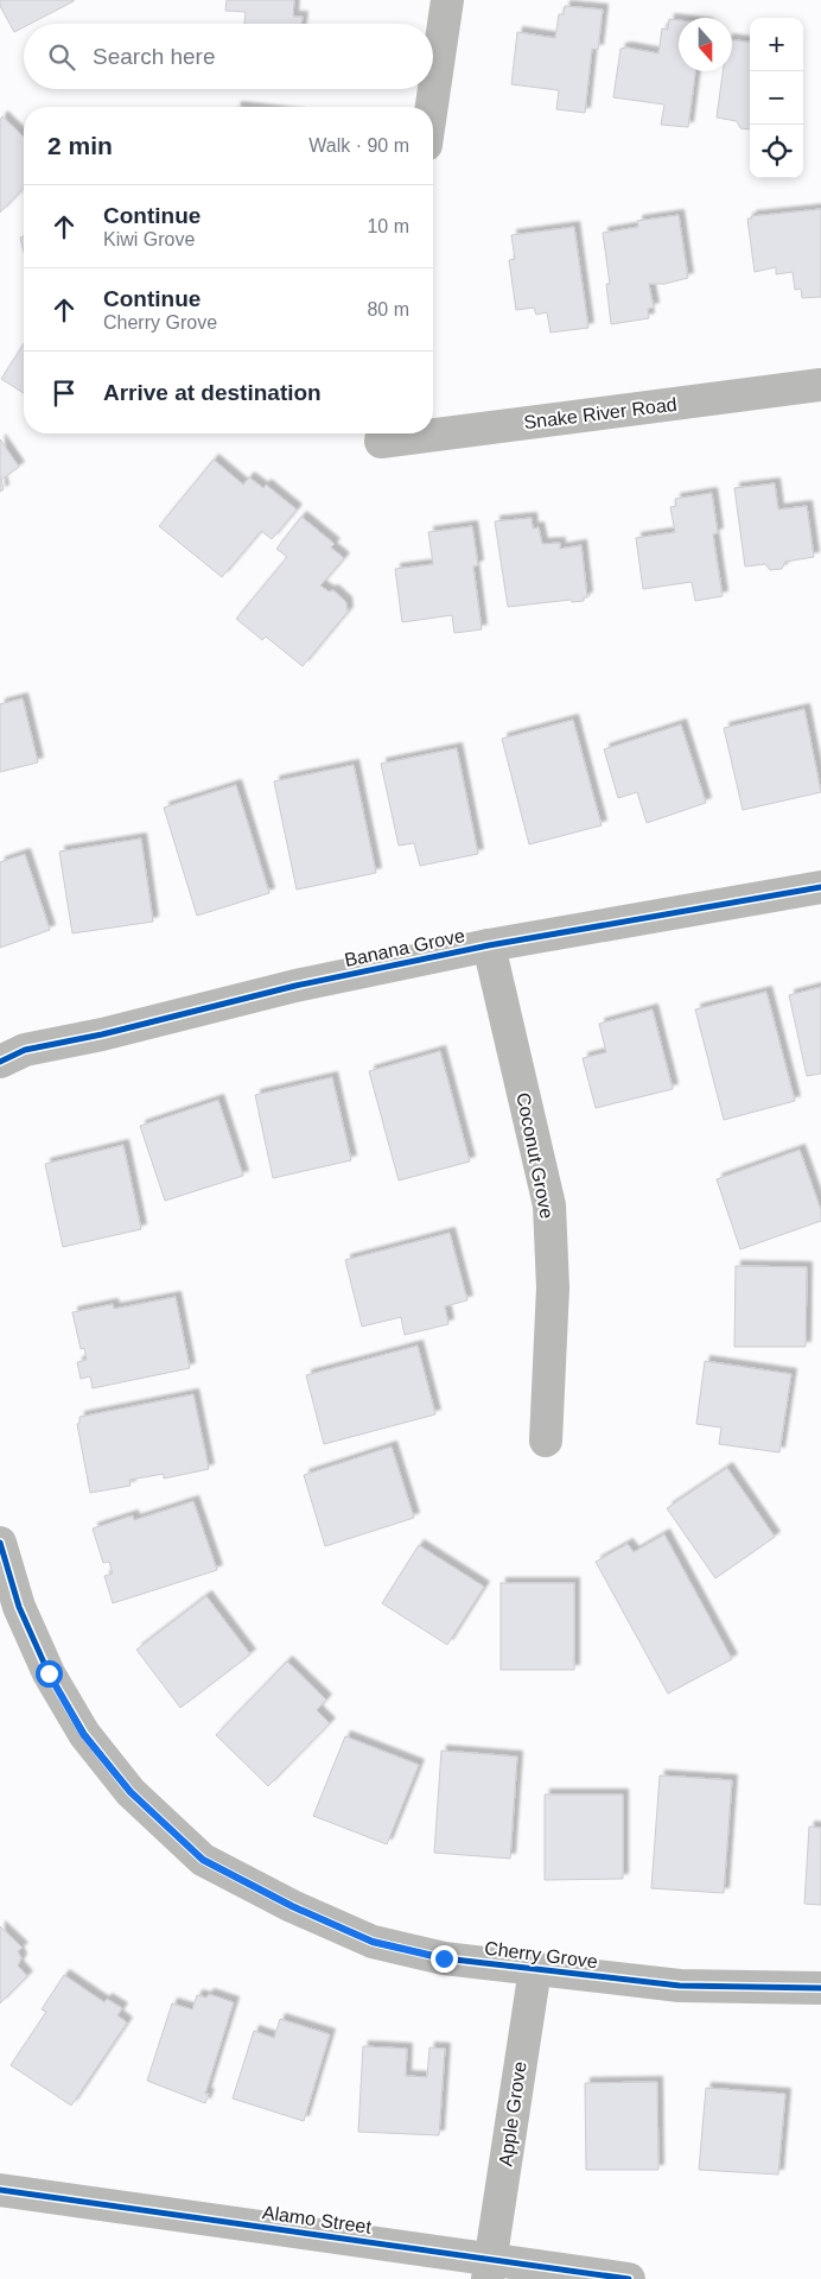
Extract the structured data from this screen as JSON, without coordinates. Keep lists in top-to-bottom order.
{
  "streets": {
    "street": [
      "Snake River Road",
      "Banana Grove",
      "Coconut Grove",
      "Cherry Grove",
      "Apple Grove",
      "Alamo Street"
    ]
  },
  "crossings": [
    ["Banana Grove", "Coconut Grove"],
    ["Cherry Grove", "Apple Grove"],
    ["Apple Grove", "Alamo Street"]
  ],
  "north": "bottom",
  "page": {
    "map_buttons": ["+", "−"],
    "search": "Search here",
    "heading": ["2 min", "Walk · 90 m"],
    "list": [
      ["Continue", "Kiwi Grove", "10 m"],
      ["Continue", "Cherry Grove", "80 m"],
      "Arrive at destination"
    ]
  }
}
